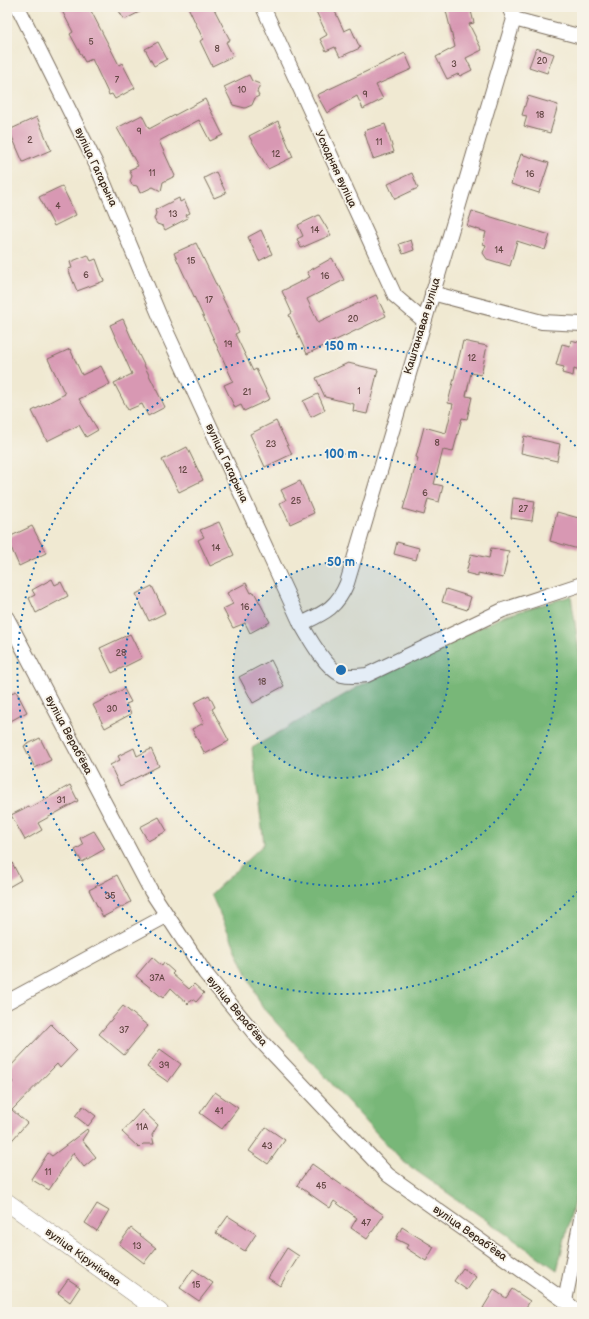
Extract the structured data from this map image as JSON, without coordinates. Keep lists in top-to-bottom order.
{
  "streets": {
    "street": [
      "вуліца Гагарына",
      "Усходняя вуліца",
      "Каштанавая вуліца",
      "вуліца Верабʼёва",
      "вуліца Кірунікава"
    ]
  },
  "crossings": [
    ["вуліца Гагарына", "Каштанавая вуліца"],
    ["Усходняя вуліца", "Каштанавая вуліца"]
  ],
  "house_numbers": [
    "5",
    "8",
    "20",
    "3",
    "7",
    "10",
    "9",
    "18",
    "9",
    "2",
    "11",
    "12",
    "11",
    "16",
    "4",
    "13",
    "14",
    "14",
    "15",
    "6",
    "16",
    "17",
    "20",
    "19",
    "12",
    "1",
    "21",
    "8",
    "23",
    "12",
    "6",
    "25",
    "27",
    "14",
    "16",
    "28",
    "18",
    "30",
    "31",
    "35",
    "37А",
    "37",
    "39",
    "41",
    "11А",
    "43",
    "11",
    "45",
    "47",
    "13",
    "15"
  ],
  "rings": ["150 m", "100 m", "50 m"]
}
